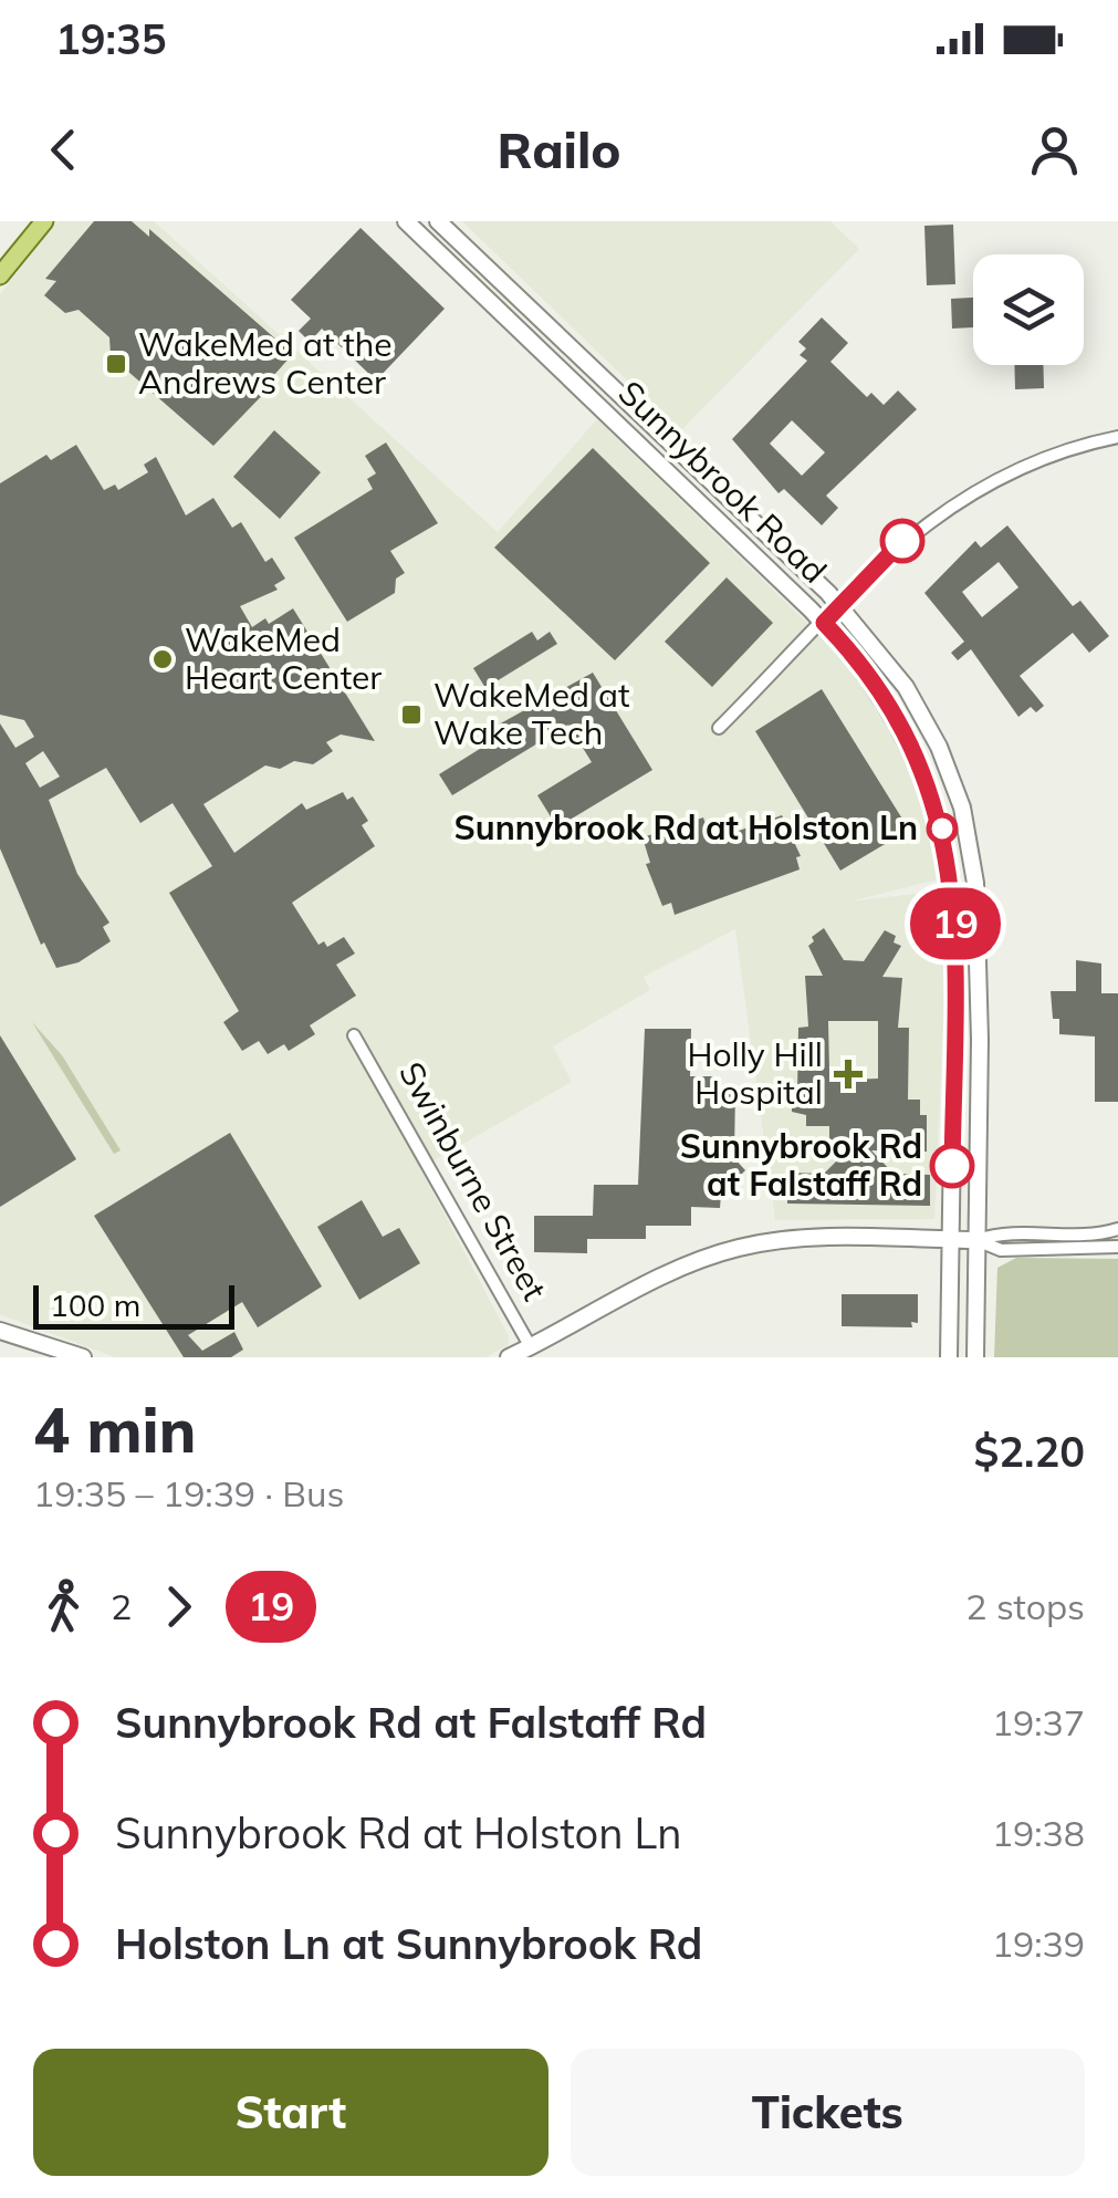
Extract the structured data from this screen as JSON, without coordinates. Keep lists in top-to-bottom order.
{
  "streets": {
    "main road": ["Sunnybrook Road"],
    "street": ["Swinburne Street"]
  },
  "places": {
    "transit": ["WakeMed at the Andrews Center", "WakeMed at Wake Tech"],
    "other": ["WakeMed Heart Center", "Sunnybrook Rd at Holston Ln", "Sunnybrook Rd at Falstaff Rd"],
    "health": ["Holly Hill Hospital"]
  },
  "lines": ["bus line 19"],
  "scale_bar": "100 m",
  "page": {
    "status": "19:35",
    "header": "Railo",
    "on_map": "19",
    "scale": "100 m",
    "heading": ["4 min", "19:35 – 19:39 · Bus", "$2.20"],
    "legs": ["2", "19", "2 stops"],
    "list": [
      {
        "name": "Sunnybrook Rd at Falstaff Rd",
        "value": "19:37"
      },
      {
        "name": "Sunnybrook Rd at Holston Ln",
        "value": "19:38"
      },
      {
        "name": "Holston Ln at Sunnybrook Rd",
        "value": "19:39"
      }
    ],
    "buttons": ["Start", "Tickets"]
  }
}
